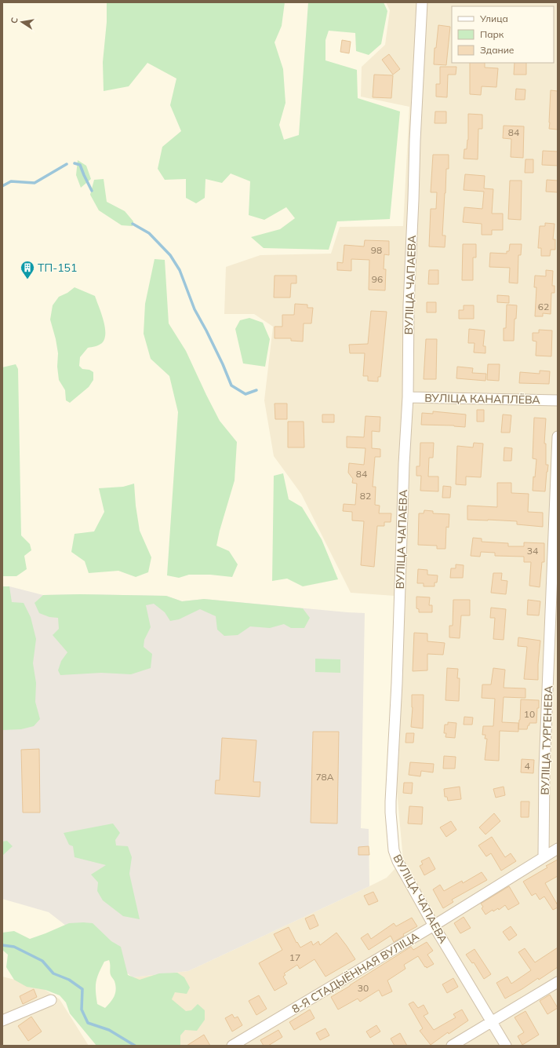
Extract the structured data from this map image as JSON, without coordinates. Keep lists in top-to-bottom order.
{
  "streets": {
    "street": [
      "ВУЛІЦА ЧАПАЕВА",
      "ВУЛІЦА КАНАПЛЁВА",
      "ВУЛІЦА ТУРГЕНЕВА",
      "8-Я СТАДЫЁННАЯ ВУЛІЦА"
    ]
  },
  "crossings": [
    ["ВУЛІЦА ЧАПАЕВА", "ВУЛІЦА КАНАПЛЁВА"],
    ["ВУЛІЦА ЧАПАЕВА", "8-Я СТАДЫЁННАЯ ВУЛІЦА"],
    ["ВУЛІЦА ТУРГЕНЕВА", "8-Я СТАДЫЁННАЯ ВУЛІЦА"]
  ],
  "places": {
    "building": ["ТП-151"]
  },
  "house_numbers": [
    "84",
    "98",
    "96",
    "62",
    "84",
    "82",
    "34",
    "10",
    "4",
    "78А",
    "17",
    "30"
  ],
  "legend": ["Улица", "Парк", "Здание"],
  "north": "left"
}
